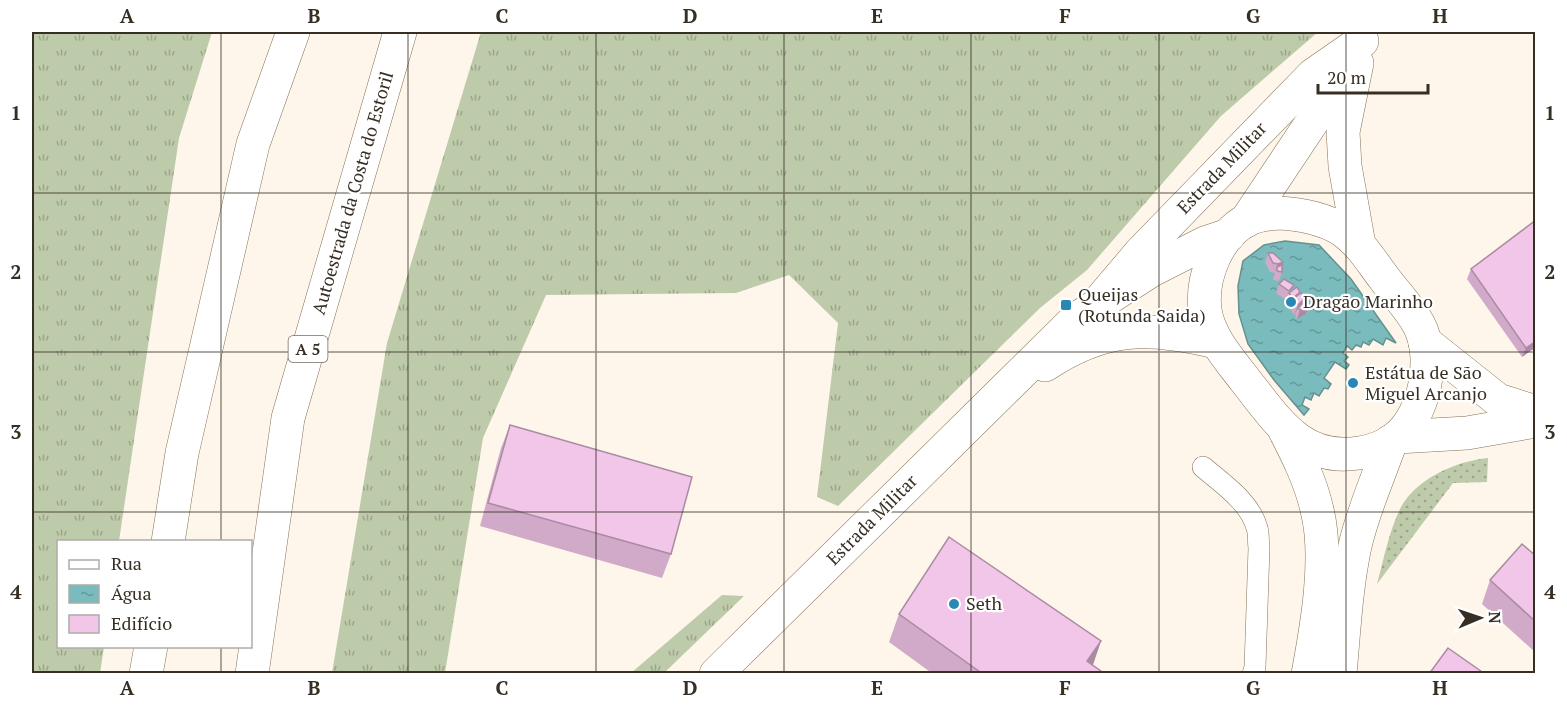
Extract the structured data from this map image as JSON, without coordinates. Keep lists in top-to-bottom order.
{
  "streets": {
    "main road": ["Estrada Militar", "Autoestrada da Costa do Estoril", "A 5"]
  },
  "places": {
    "other": ["Dragão Marinho", "Estátua de São Miguel Arcanjo", "Seth"],
    "transit": ["Queijas (Rotunda Saida)"]
  },
  "legend": ["Rua", "Água", "Edifício"],
  "scale_bar": "20 m",
  "north": "right",
  "grid": {
    "columns": [
      "A",
      "B",
      "C",
      "D",
      "E",
      "F",
      "G",
      "H"
    ],
    "rows": [
      "1",
      "2",
      "3",
      "4"
    ]
  }
}
